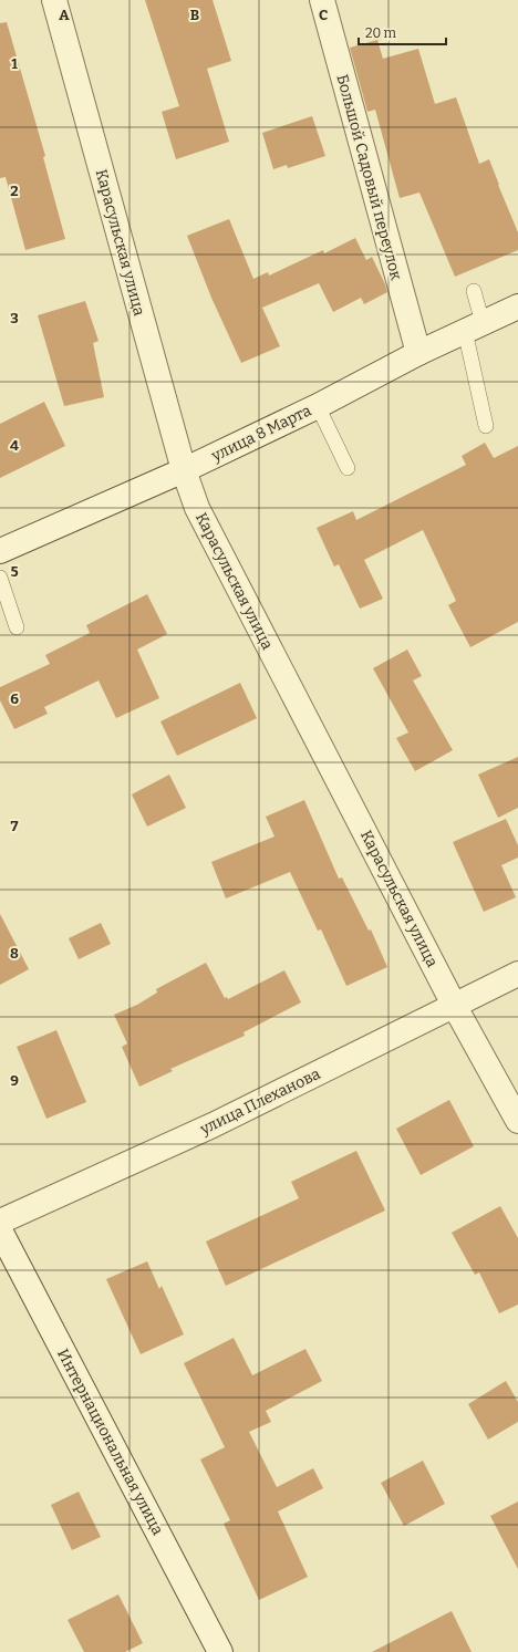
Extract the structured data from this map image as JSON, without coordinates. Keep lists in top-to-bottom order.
{
  "streets": {
    "street": [
      "Большой Садовый переулок",
      "Карасульская улица",
      "улица 8 Марта",
      "улица Плеханова",
      "Интернациональная улица"
    ]
  },
  "crossings": [
    ["Большой Садовый переулок", "улица 8 Марта"],
    ["Карасульская улица", "улица 8 Марта"],
    ["Карасульская улица", "улица Плеханова"]
  ],
  "scale_bar": "20 m",
  "grid": {
    "columns": ["A", "B", "C"],
    "rows": [
      "1",
      "2",
      "3",
      "4",
      "5",
      "6",
      "7",
      "8",
      "9"
    ]
  }
}
